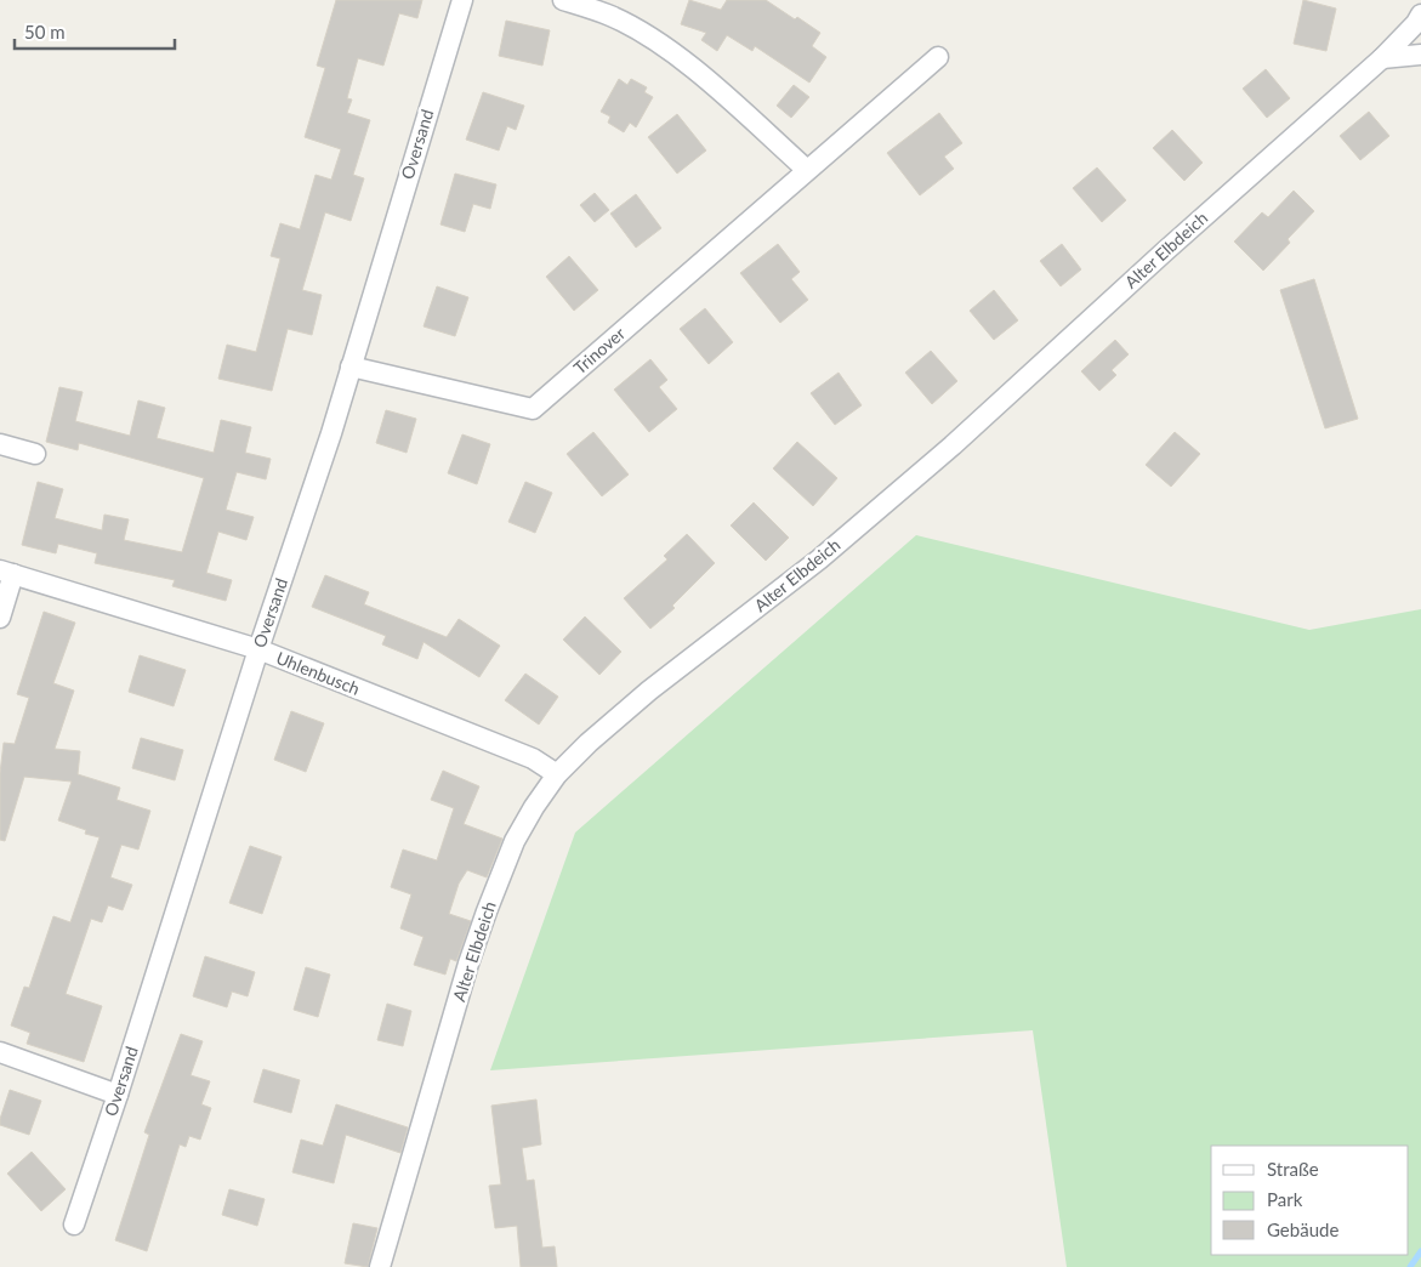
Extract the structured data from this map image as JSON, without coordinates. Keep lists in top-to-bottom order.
{
  "streets": {
    "street": [
      "Oversand",
      "Alter Elbdeich",
      "Trinover",
      "Uhlenbusch"
    ]
  },
  "crossings": [
    ["Oversand", "Trinover"],
    ["Oversand", "Uhlenbusch"],
    ["Alter Elbdeich", "Uhlenbusch"]
  ],
  "legend": ["Straße", "Park", "Gebäude"],
  "scale_bar": "50 m"
}
